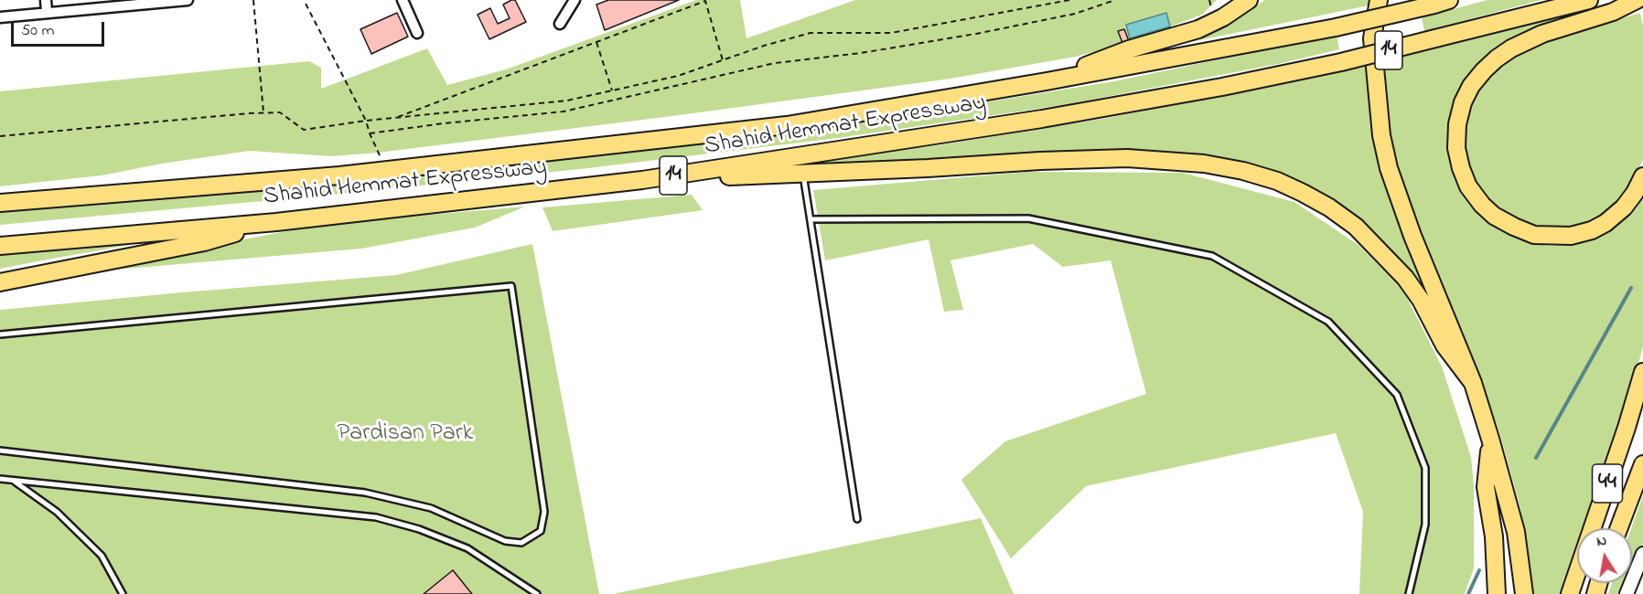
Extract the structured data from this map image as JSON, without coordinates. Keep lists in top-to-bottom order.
{
  "streets": {
    "highway": ["14", "Shahid Hemmat Expressway", "44"]
  },
  "parks": ["Pardisan Park"],
  "scale_bar": "50 m",
  "north": "top"
}
